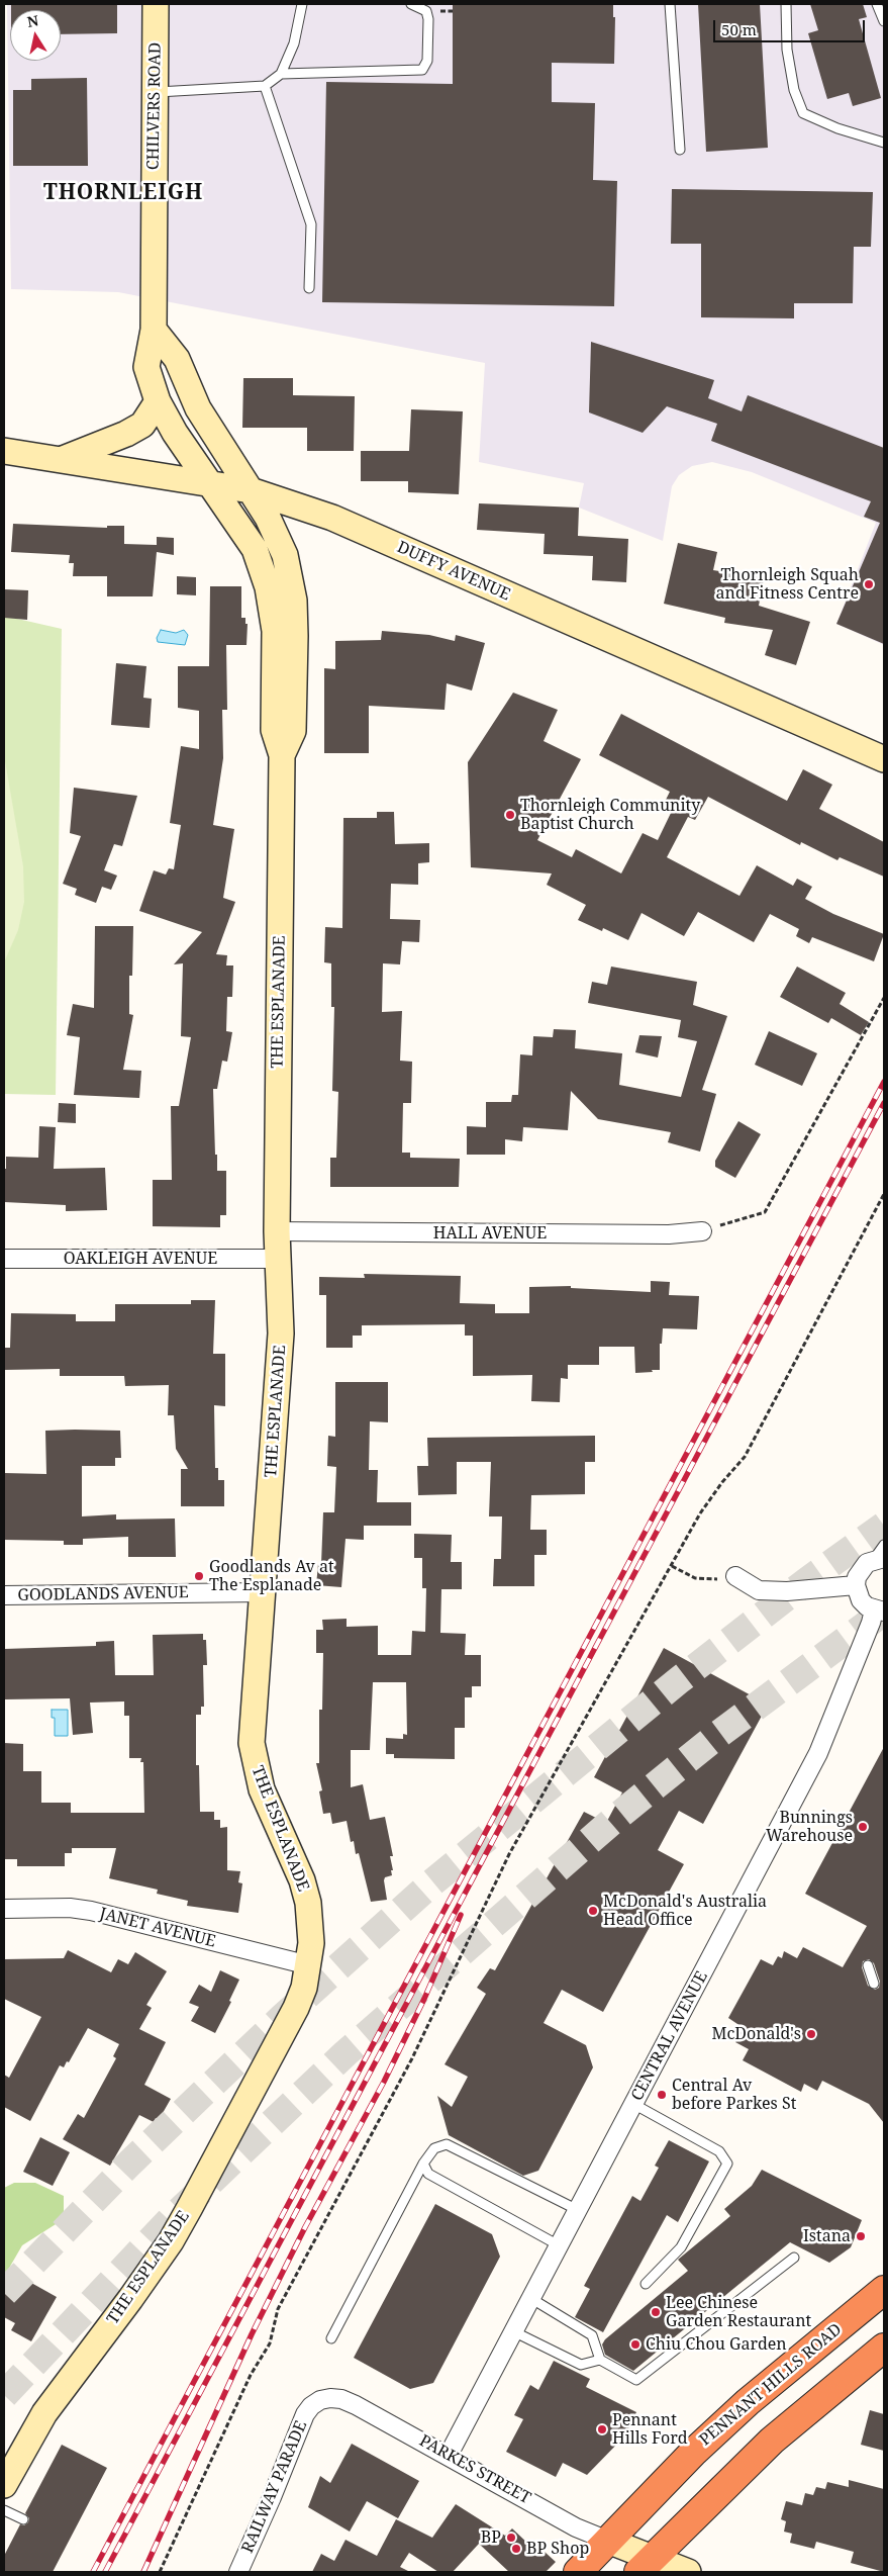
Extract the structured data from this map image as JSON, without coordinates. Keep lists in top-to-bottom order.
{
  "streets": {
    "highway": ["PENNANT HILLS ROAD"],
    "main road": ["CHILVERS ROAD", "DUFFY AVENUE", "THE ESPLANADE"],
    "street": [
      "HALL AVENUE",
      "OAKLEIGH AVENUE",
      "GOODLANDS AVENUE",
      "JANET AVENUE",
      "CENTRAL AVENUE",
      "PARKES STREET",
      "RAILWAY PARADE"
    ]
  },
  "crossings": [
    ["CHILVERS ROAD", "DUFFY AVENUE"],
    ["CHILVERS ROAD", "THE ESPLANADE"],
    ["DUFFY AVENUE", "THE ESPLANADE"],
    ["THE ESPLANADE", "HALL AVENUE"],
    ["THE ESPLANADE", "OAKLEIGH AVENUE"],
    ["THE ESPLANADE", "GOODLANDS AVENUE"],
    ["THE ESPLANADE", "JANET AVENUE"],
    ["CENTRAL AVENUE", "PARKES STREET"],
    ["PENNANT HILLS ROAD", "PARKES STREET"],
    ["PARKES STREET", "RAILWAY PARADE"]
  ],
  "districts": ["THORNLEIGH"],
  "places": [
    "Thornleigh Squah and Fitness Centre",
    "Thornleigh Community Baptist Church",
    "Goodlands Av at The Esplanade",
    "Bunnings Warehouse",
    "McDonald's Australia Head Office",
    "McDonald's",
    "Central Av before Parkes St",
    "Istana",
    "Lee Chinese Garden Restaurant",
    "Chiu Chou Garden",
    "Pennant Hills Ford",
    "BP",
    "BP Shop"
  ],
  "scale_bar": "50 m",
  "north": "top"
}
